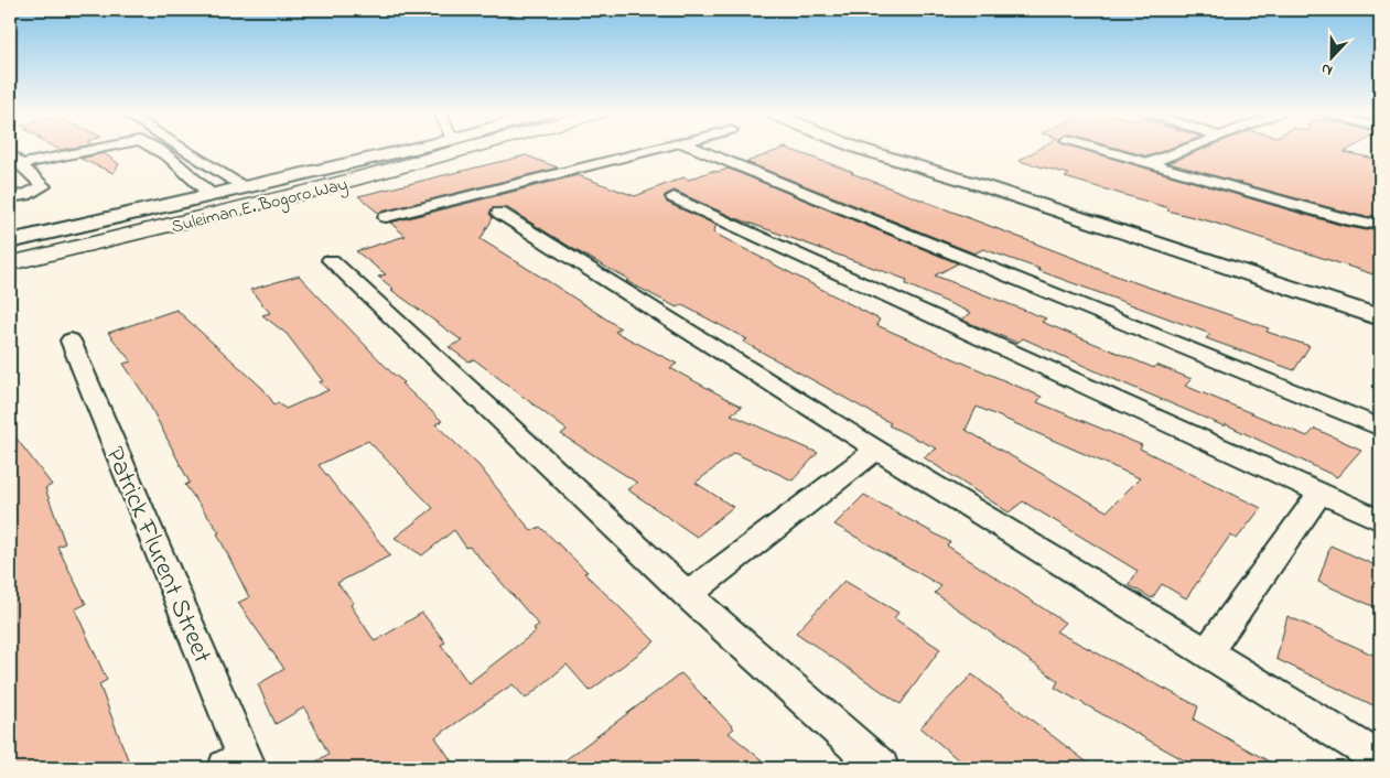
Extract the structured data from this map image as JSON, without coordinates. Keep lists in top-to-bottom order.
{
  "streets": {
    "main road": ["Suleiman E. Bogoro Way"],
    "street": ["Patrick Flurent Street"]
  },
  "north": "bottom"
}
